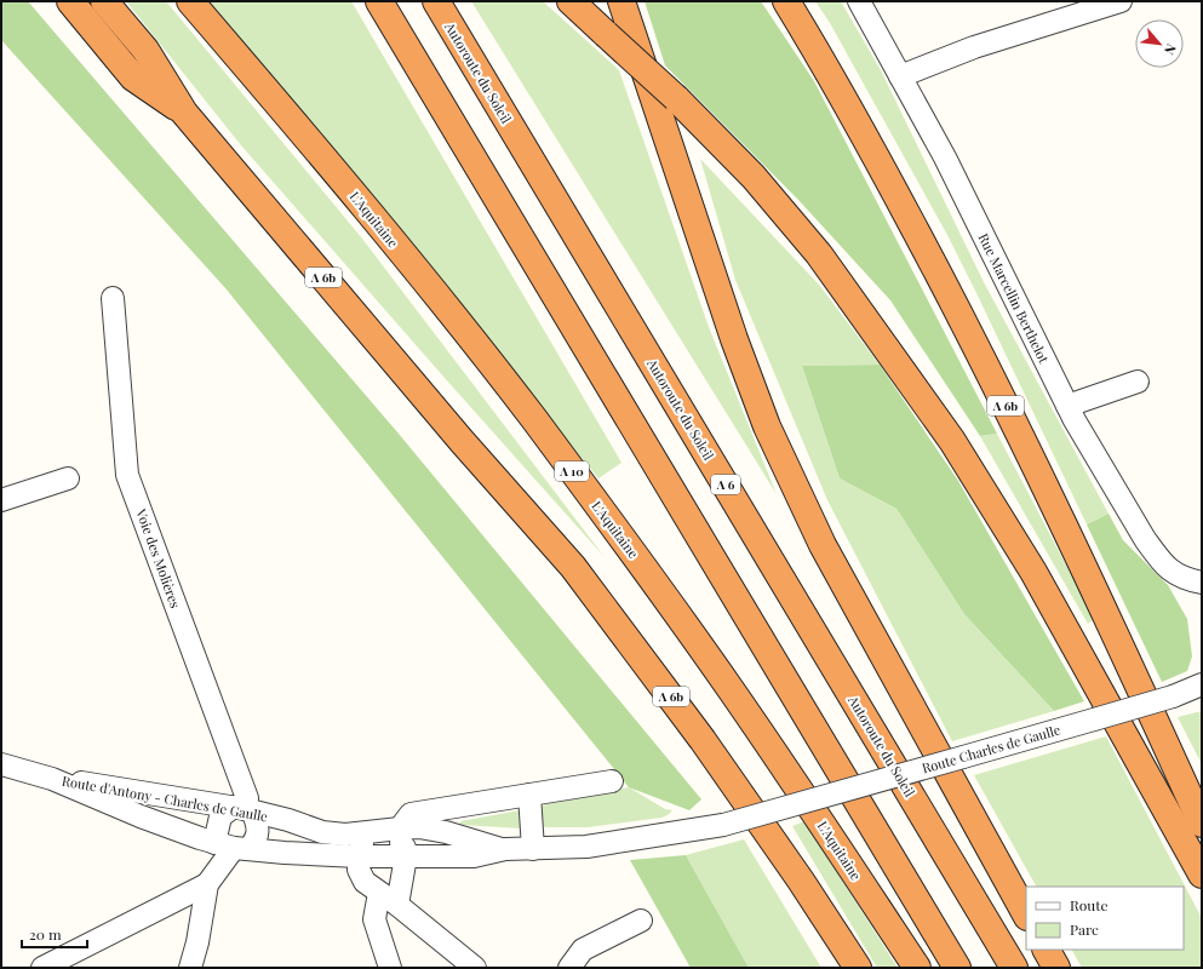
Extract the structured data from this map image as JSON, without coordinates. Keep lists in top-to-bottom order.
{
  "streets": {
    "highway": [
      "Autoroute du Soleil",
      "L'Aquitaine",
      "A 6b",
      "A 10",
      "A 6"
    ],
    "street": [
      "Rue Marcellin Berthelot",
      "Voie des Molières",
      "Route Charles de Gaulle",
      "Route d'Antony - Charles de Gaulle"
    ]
  },
  "crossings": [
    ["Voie des Molières", "Route d'Antony - Charles de Gaulle"],
    ["Route Charles de Gaulle", "Route d'Antony - Charles de Gaulle"]
  ],
  "legend": ["Route", "Parc"],
  "scale_bar": "20 m",
  "north": "bottom right"
}
